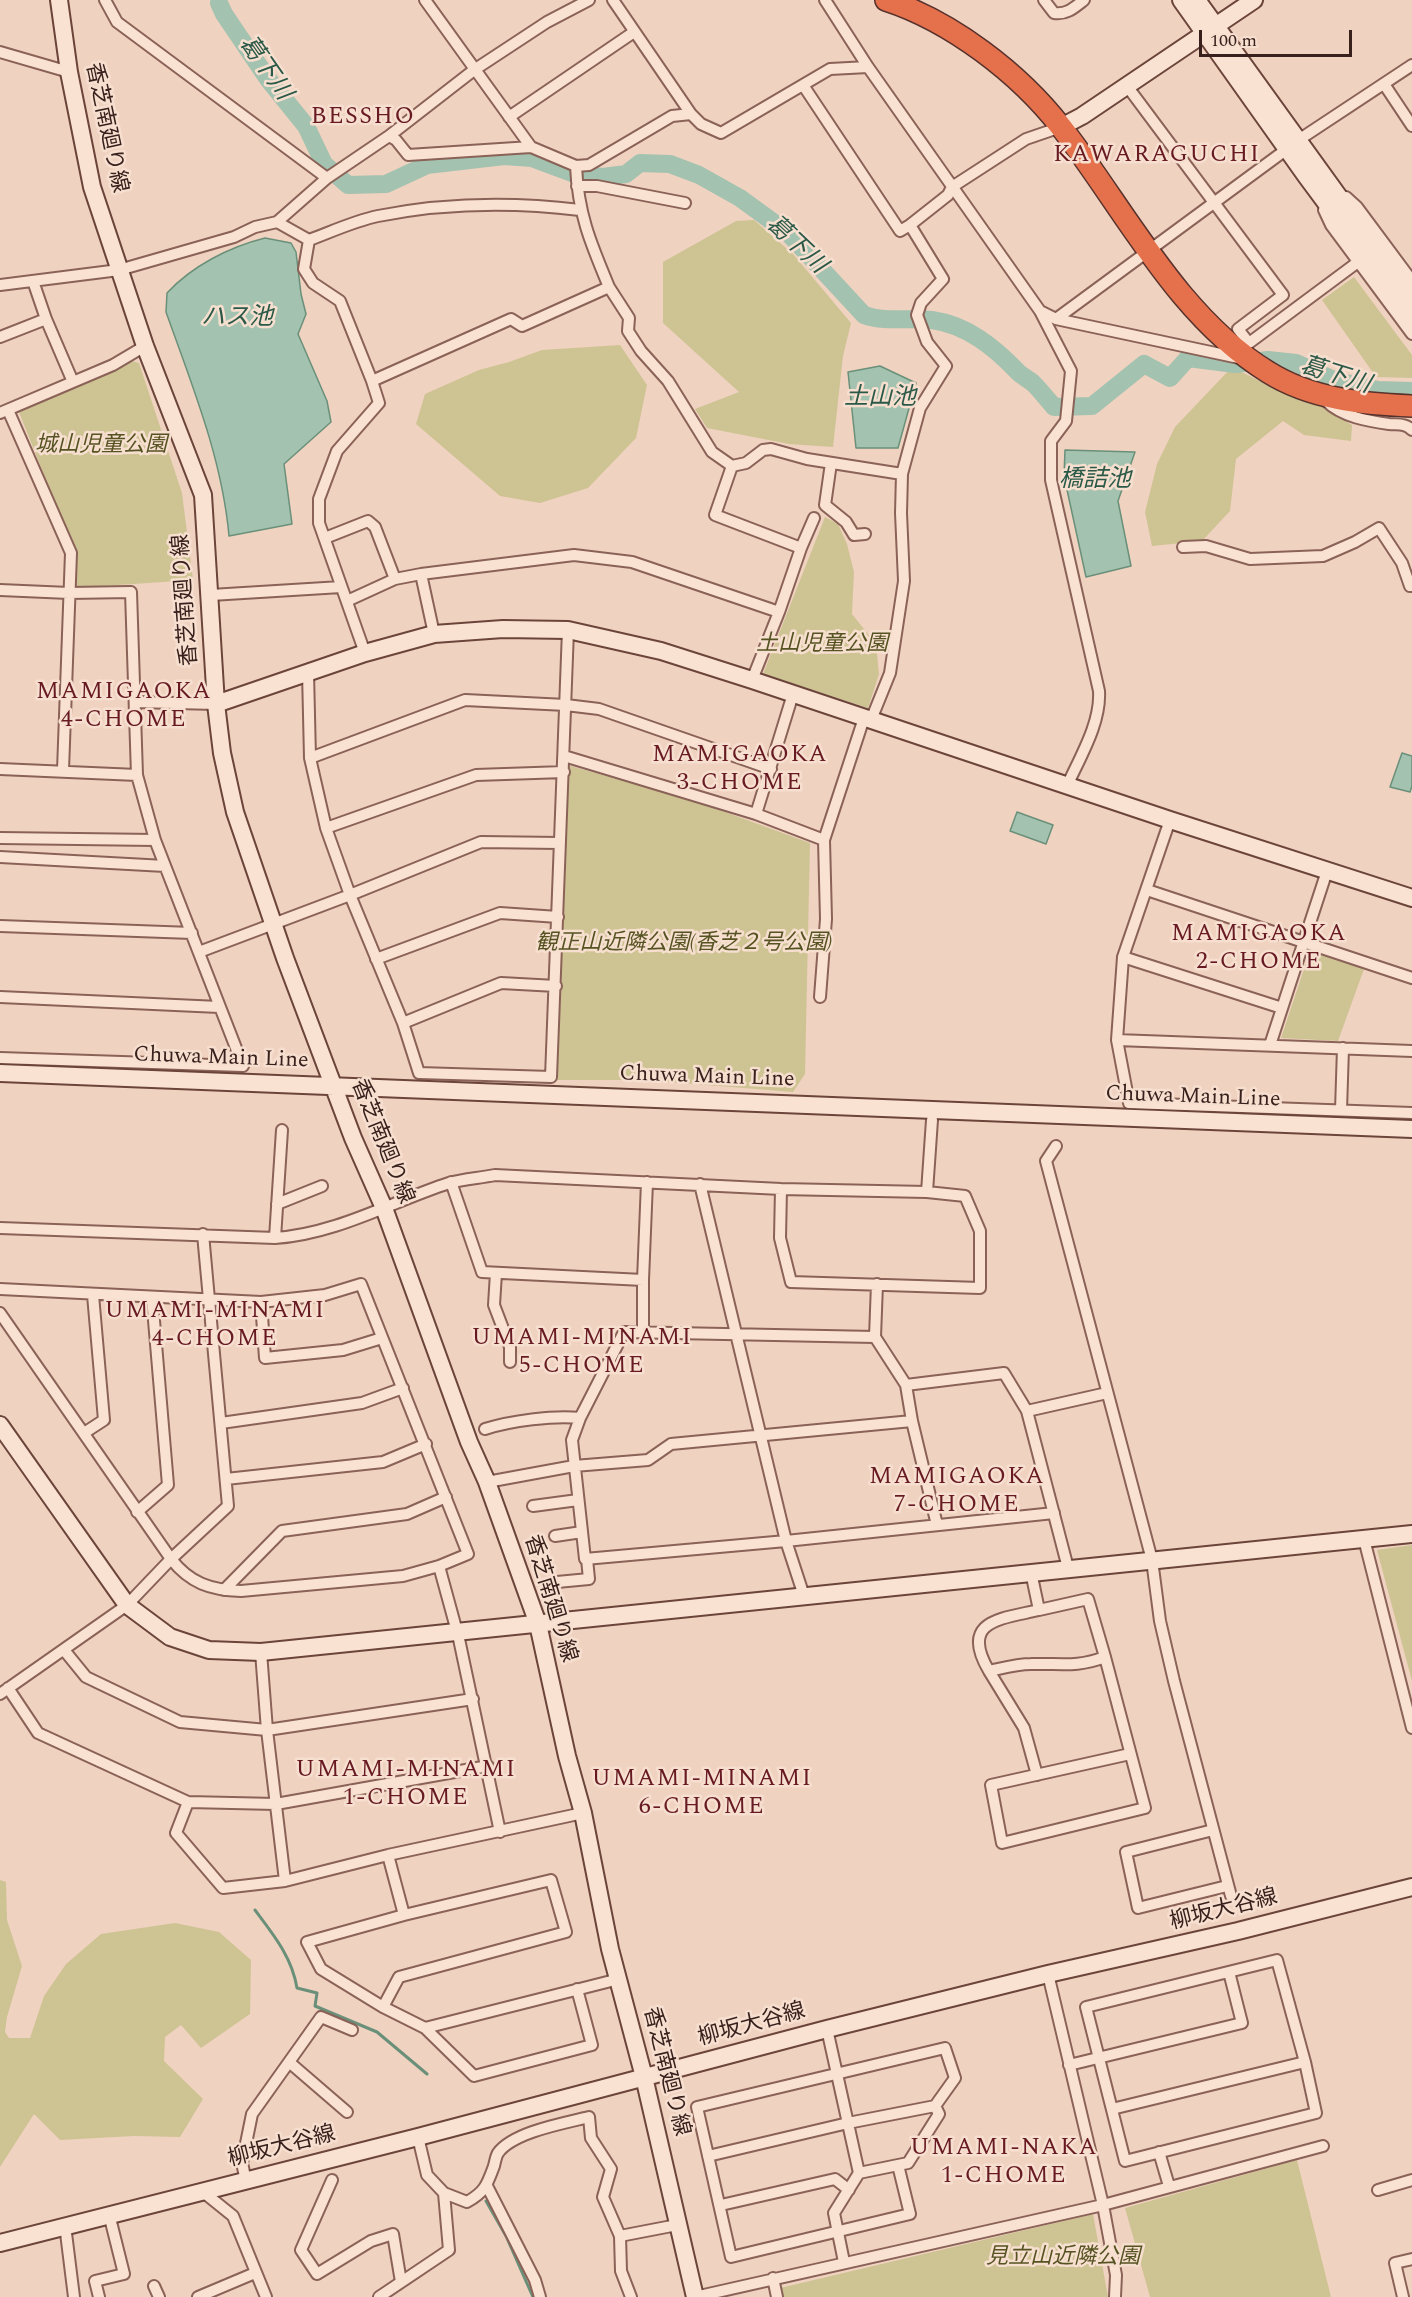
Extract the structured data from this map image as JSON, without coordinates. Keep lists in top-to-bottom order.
{
  "streets": {
    "street": ["香芝南廻り線", "Chuwa Main Line", "柳坂大谷線"]
  },
  "crossings": [
    ["香芝南廻り線", "Chuwa Main Line"],
    ["香芝南廻り線", "柳坂大谷線"]
  ],
  "districts": [
    "BESSHO",
    "KAWARAGUCHI",
    "MAMIGAOKA 4-CHOME",
    "MAMIGAOKA 3-CHOME",
    "MAMIGAOKA 2-CHOME",
    "UMAMI-MINAMI 4-CHOME",
    "UMAMI-MINAMI 5-CHOME",
    "MAMIGAOKA 7-CHOME",
    "UMAMI-MINAMI 1-CHOME",
    "UMAMI-MINAMI 6-CHOME",
    "UMAMI-NAKA 1-CHOME"
  ],
  "water": [
    "葛下川",
    "ハス池",
    "土山池",
    "橋詰池"
  ],
  "parks": [
    "城山児童公園",
    "土山児童公園",
    "観正山近隣公園(香芝２号公園)",
    "見立山近隣公園"
  ],
  "scale_bar": "100 m"
}
